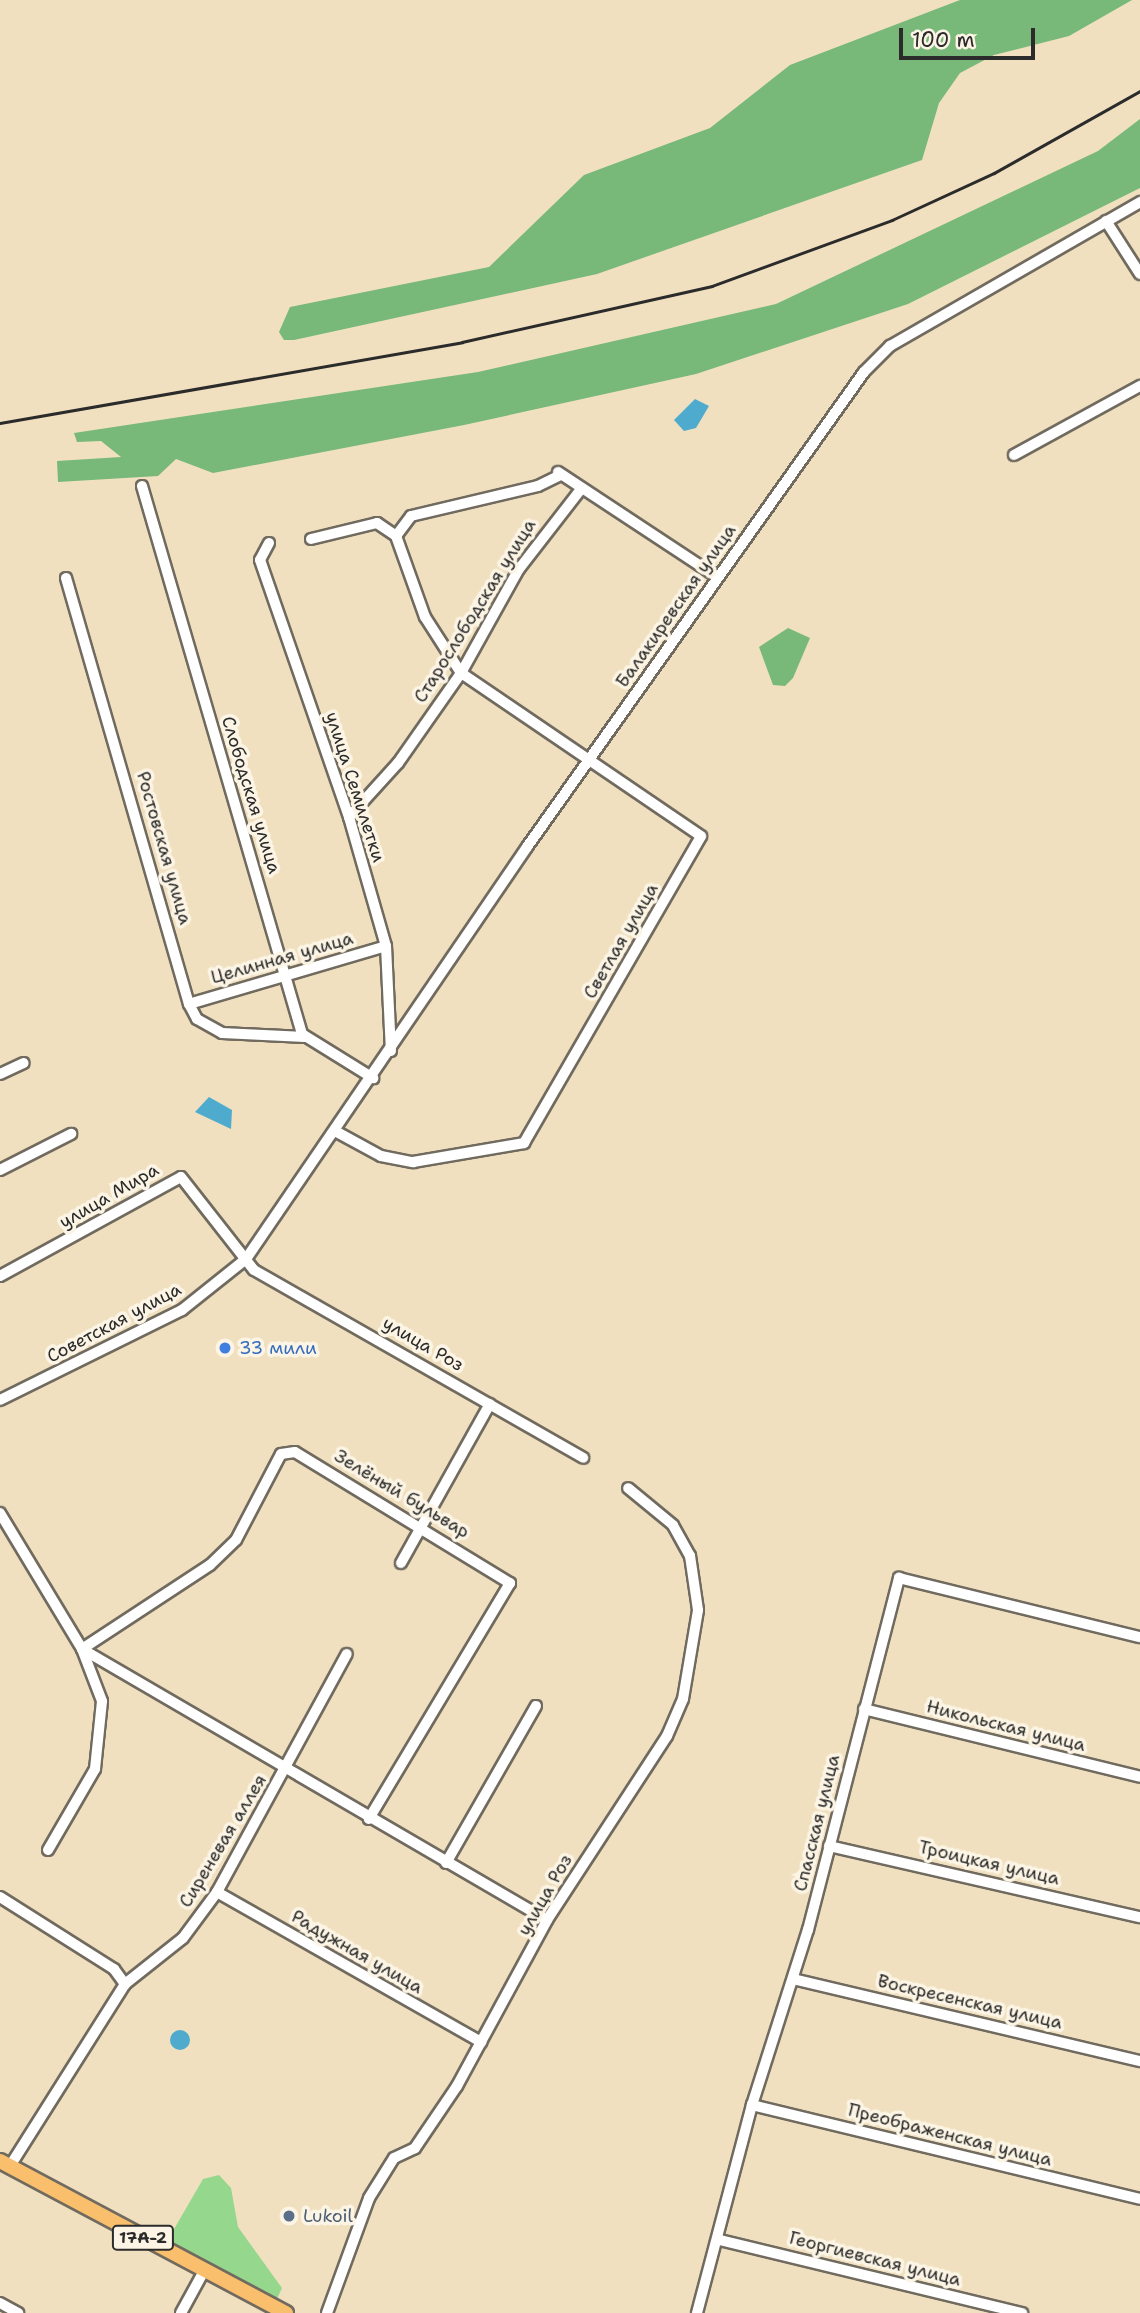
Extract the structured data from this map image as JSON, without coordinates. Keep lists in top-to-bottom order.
{
  "streets": {
    "main road": ["17А-2"],
    "street": [
      "Балакиревская улица",
      "Старослободская улица",
      "улица Семилетки",
      "Слободская улица",
      "Ростовская улица",
      "Светлая улица",
      "Целинная улица",
      "улица Мира",
      "Советская улица",
      "улица Роз",
      "Зелёный бульвар",
      "Никольская улица",
      "Спасская улица",
      "Сиреневая аллея",
      "Троицкая улица",
      "Радужная улица",
      "Воскресенская улица",
      "Преображенская улица",
      "Георгиевская улица"
    ]
  },
  "crossings": [
    ["Балакиревская улица", "Старослободская улица"],
    ["Балакиревская улица", "улица Семилетки"],
    ["Балакиревская улица", "Светлая улица"],
    ["Балакиревская улица", "Советская улица"],
    ["Старослободская улица", "улица Семилетки"],
    ["Старослободская улица", "Светлая улица"],
    ["улица Семилетки", "Целинная улица"],
    ["Слободская улица", "Ростовская улица"],
    ["Слободская улица", "Целинная улица"],
    ["Ростовская улица", "Целинная улица"],
    ["Светлая улица", "Советская улица"],
    ["улица Мира", "Советская улица"],
    ["улица Мира", "улица Роз"],
    ["Советская улица", "улица Роз"],
    ["улица Роз", "Радужная улица"],
    ["Никольская улица", "Спасская улица"],
    ["Спасская улица", "Троицкая улица"],
    ["Спасская улица", "Воскресенская улица"],
    ["Спасская улица", "Преображенская улица"],
    ["Спасская улица", "Георгиевская улица"],
    ["Сиреневая аллея", "Радужная улица"],
    ["Сиреневая аллея", "17А-2"]
  ],
  "places": ["33 мили", "Lukoil"],
  "scale_bar": "100 m"
}
